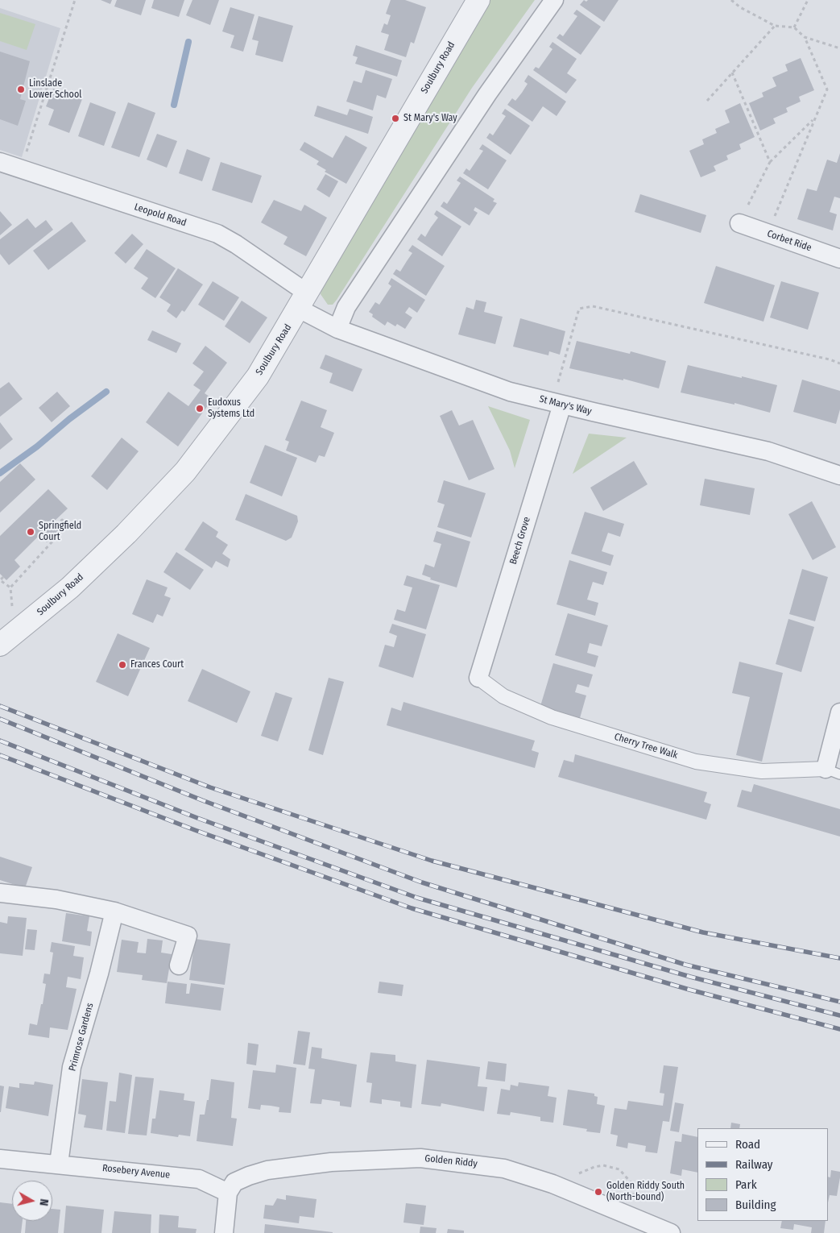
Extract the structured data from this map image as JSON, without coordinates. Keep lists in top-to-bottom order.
{
  "streets": {
    "street": [
      "Soulbury Road",
      "Leopold Road",
      "Corbet Ride",
      "St Mary's Way",
      "Beech Grove",
      "Cherry Tree Walk",
      "Primrose Gardens",
      "Golden Riddy",
      "Rosebery Avenue"
    ]
  },
  "crossings": [
    ["Soulbury Road", "Leopold Road"],
    ["Soulbury Road", "St Mary's Way"],
    ["Leopold Road", "St Mary's Way"],
    ["St Mary's Way", "Beech Grove"],
    ["Beech Grove", "Cherry Tree Walk"],
    ["Primrose Gardens", "Rosebery Avenue"],
    ["Golden Riddy", "Rosebery Avenue"]
  ],
  "places": [
    "Linslade Lower School",
    "St Mary's Way",
    "Eudoxus Systems Ltd",
    "Springfield Court",
    "Frances Court",
    "Golden Riddy South (North-bound)"
  ],
  "legend": [
    "Road",
    "Railway",
    "Park",
    "Building"
  ],
  "north": "right"
}
